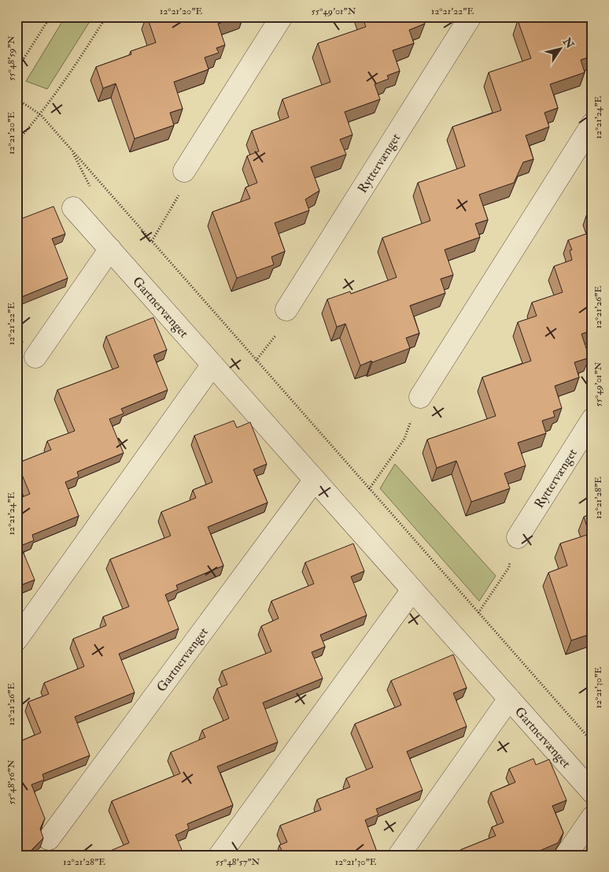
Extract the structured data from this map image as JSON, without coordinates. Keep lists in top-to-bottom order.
{
  "streets": {
    "street": ["Ryttervænget", "Gartnervænget"]
  },
  "north": "top right",
  "coordinates": [
    "12°21'20\"E",
    "55°49'01\"N",
    "12°21'22\"E",
    "55°48'59\"N",
    "12°21'24\"E",
    "12°21'26\"E",
    "12°21'28\"E",
    "12°21'30\"E",
    "55°48'56\"N",
    "55°48'57\"N"
  ]
}
